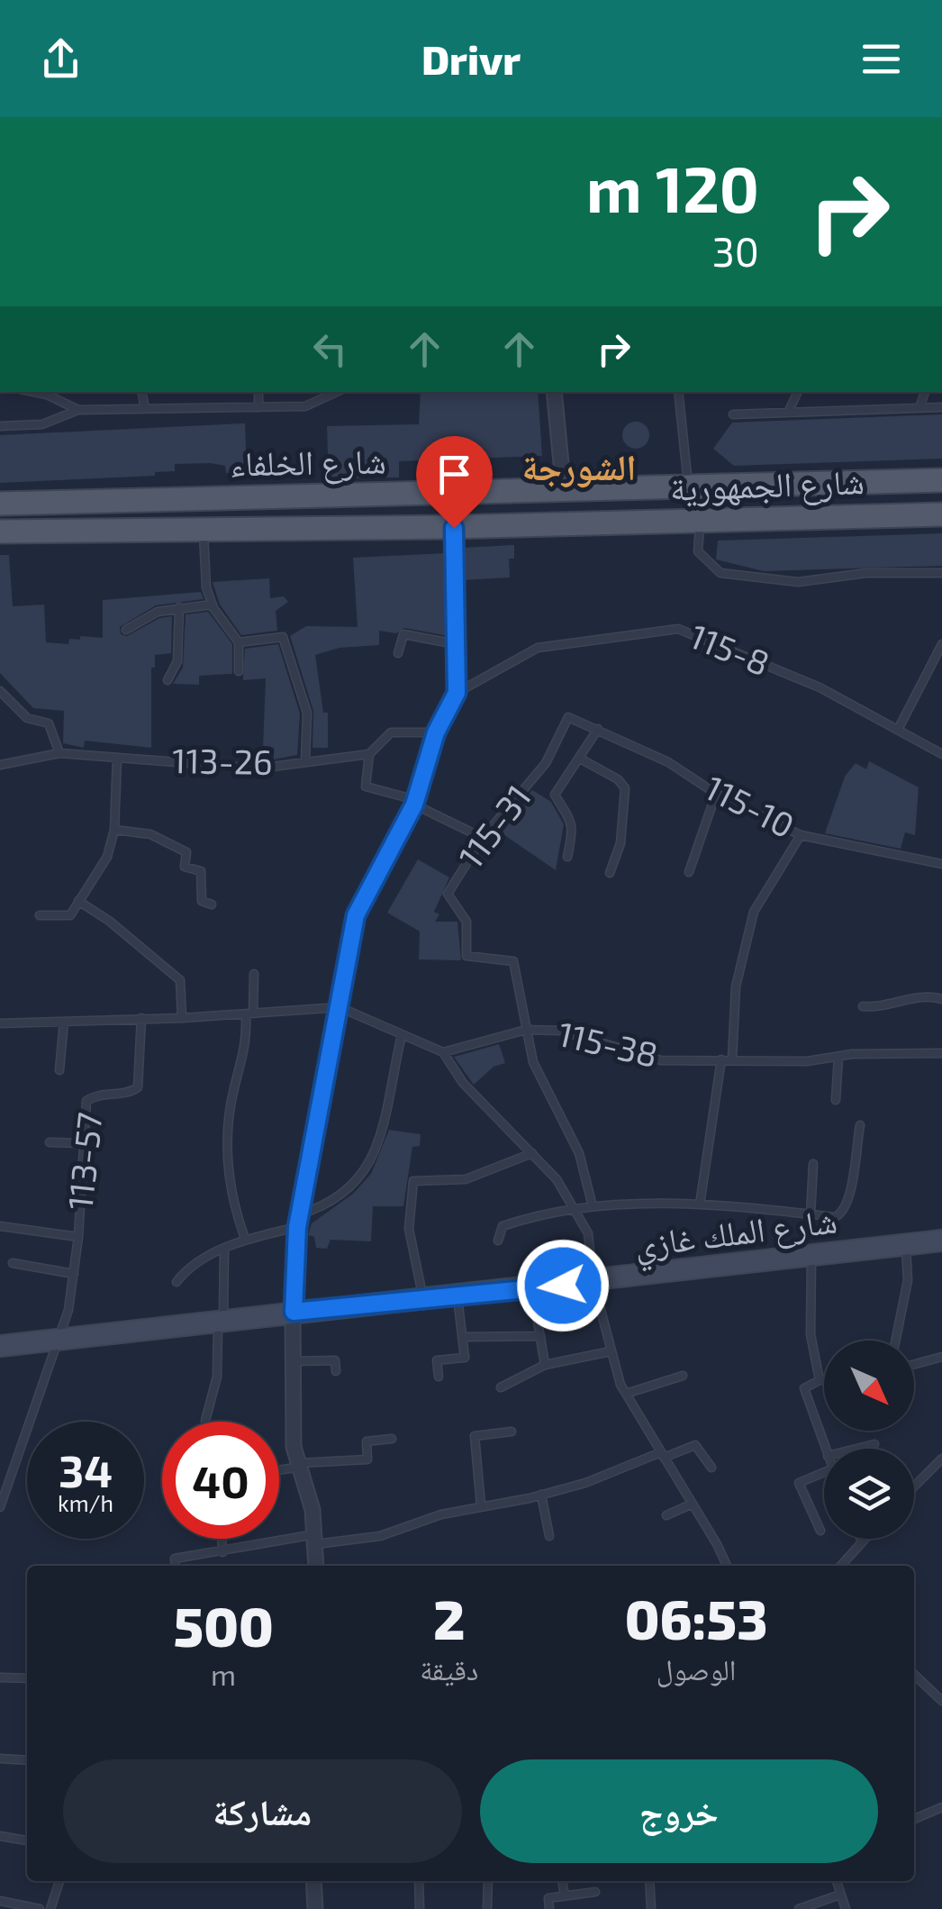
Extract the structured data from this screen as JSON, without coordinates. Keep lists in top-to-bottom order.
{
  "streets": {
    "main road": ["شارع الخلفاء", "شارع الجمهورية"],
    "street": ["شارع الملك غازي"],
    "lane": [
      "115-8",
      "113-26",
      "115-10",
      "115-31",
      "115-38",
      "113-57"
    ]
  },
  "crossings": [
    ["115-10", "115-31"],
    ["115-31", "115-38"],
    ["113-57", "شارع الملك غازي"]
  ],
  "districts": ["الشورجة"],
  "north": "bottom right",
  "page": {
    "header": "Drivr",
    "turn": ["120 m", "30"],
    "speed": "34 km/h",
    "limit": "40",
    "eta": [
      "06:53",
      "الوصول",
      "2",
      "دقيقة",
      "500",
      "m"
    ],
    "buttons": ["خروج", "مشاركة"]
  }
}
